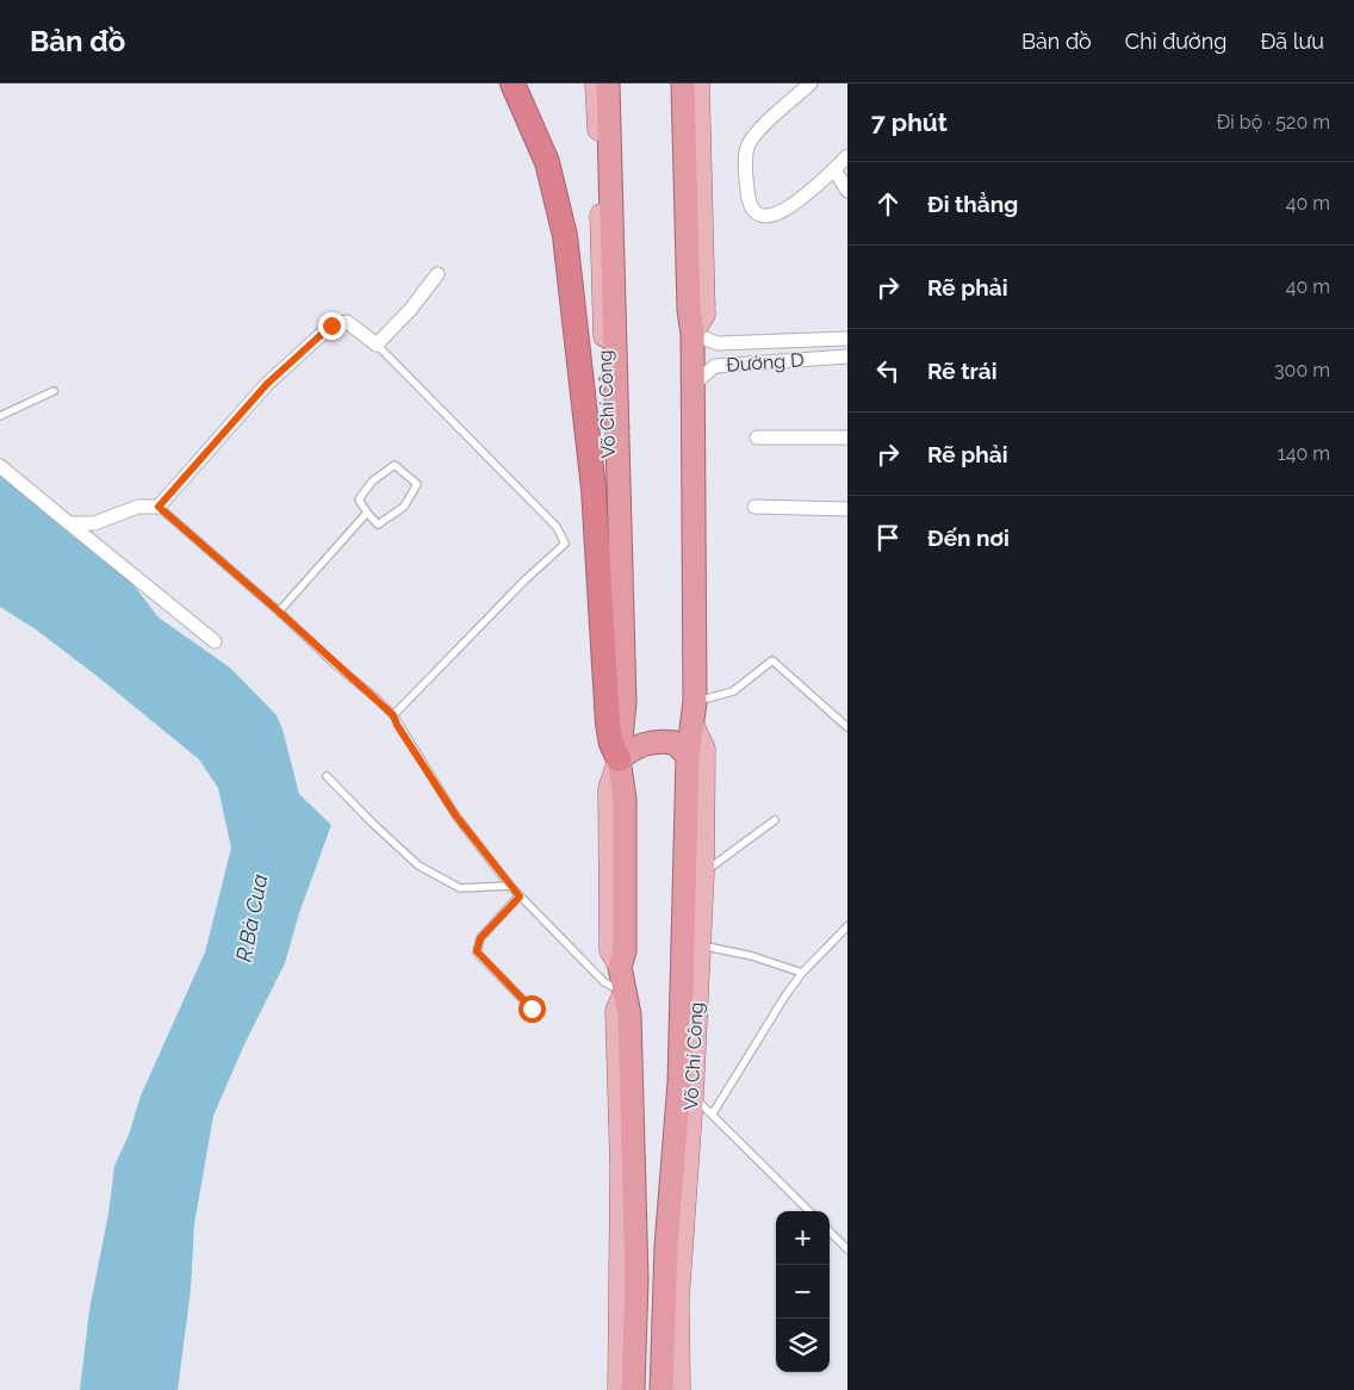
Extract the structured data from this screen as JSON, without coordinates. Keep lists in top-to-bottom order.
{
  "streets": {
    "highway": ["Võ Chí Công"],
    "street": ["Đường D"]
  },
  "crossings": [
    ["Đường D", "Võ Chí Công"]
  ],
  "water": ["R.Bà Cua"],
  "page": {
    "header": "Bản đồ",
    "nav": ["Bản đồ", "Chỉ đường", "Đã lưu"],
    "heading": ["7 phút", "Đi bộ · 520 m"],
    "list": [
      ["Đi thẳng", "40 m"],
      ["Rẽ phải", "40 m"],
      ["Rẽ trái", "300 m"],
      ["Rẽ phải", "140 m"],
      "Đến nơi"
    ],
    "map_buttons": ["+", "−"]
  }
}
